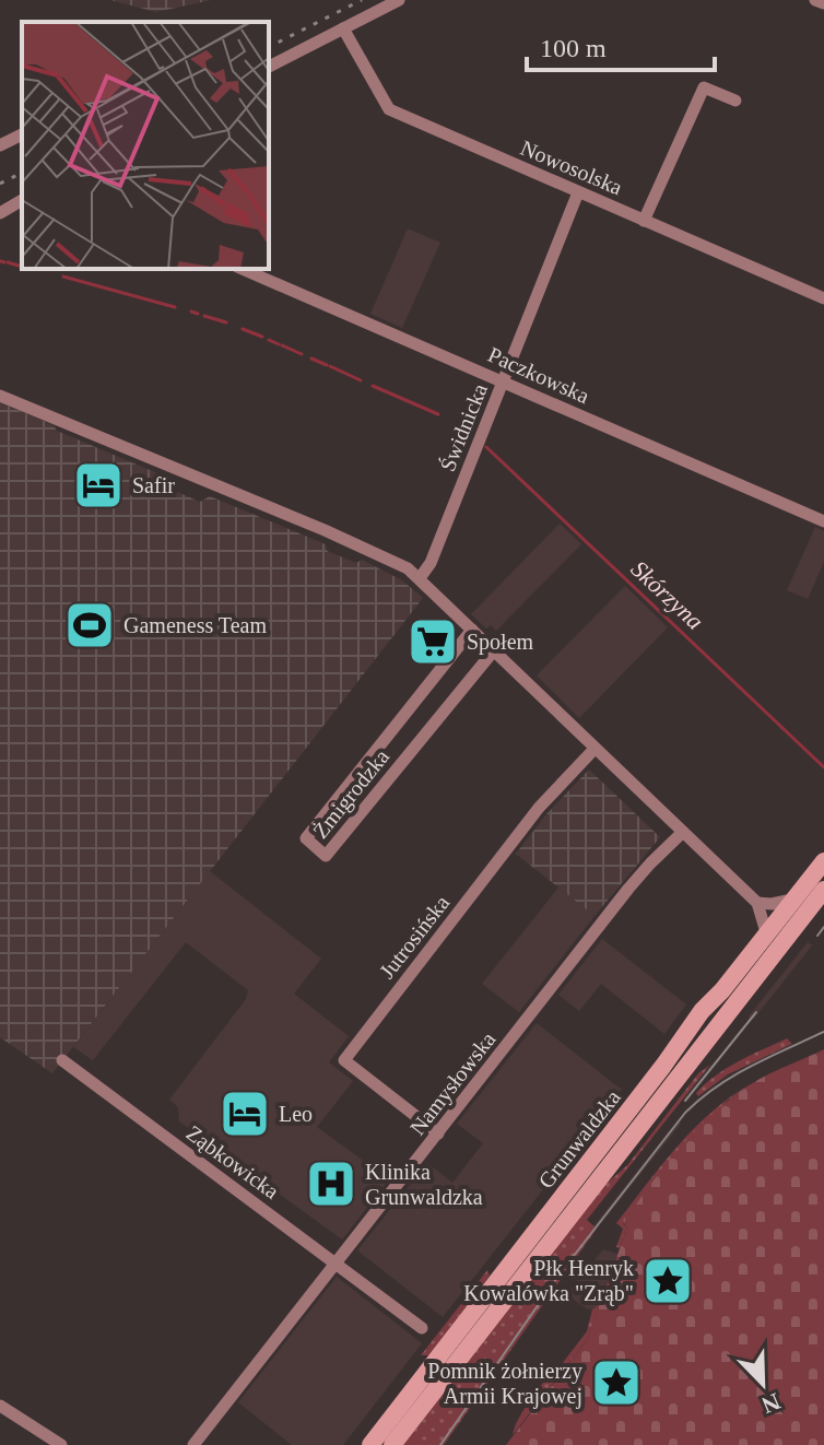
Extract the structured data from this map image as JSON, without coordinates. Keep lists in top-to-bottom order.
{
  "streets": {
    "street": [
      "Nowosolska",
      "Paczkowska",
      "Świdnicka",
      "Żmigrodzka",
      "Jutrosińska",
      "Namysłowska",
      "Grunwaldzka",
      "Ząbkowicka"
    ]
  },
  "crossings": [
    ["Nowosolska", "Świdnicka"],
    ["Paczkowska", "Świdnicka"],
    ["Jutrosińska", "Namysłowska"],
    ["Namysłowska", "Ząbkowicka"]
  ],
  "water": ["Skórzyna"],
  "places": {
    "hotel": ["Safir", "Leo"],
    "sports": ["Gameness Team"],
    "supermarket": ["Społem"],
    "hospital": ["Klinika Grunwaldzka"],
    "place": ["Płk Henryk Kowalówka \"Zrąb\"", "Pomnik żołnierzy Armii Krajowej"]
  },
  "scale_bar": "100 m",
  "north": "bottom right"
}
